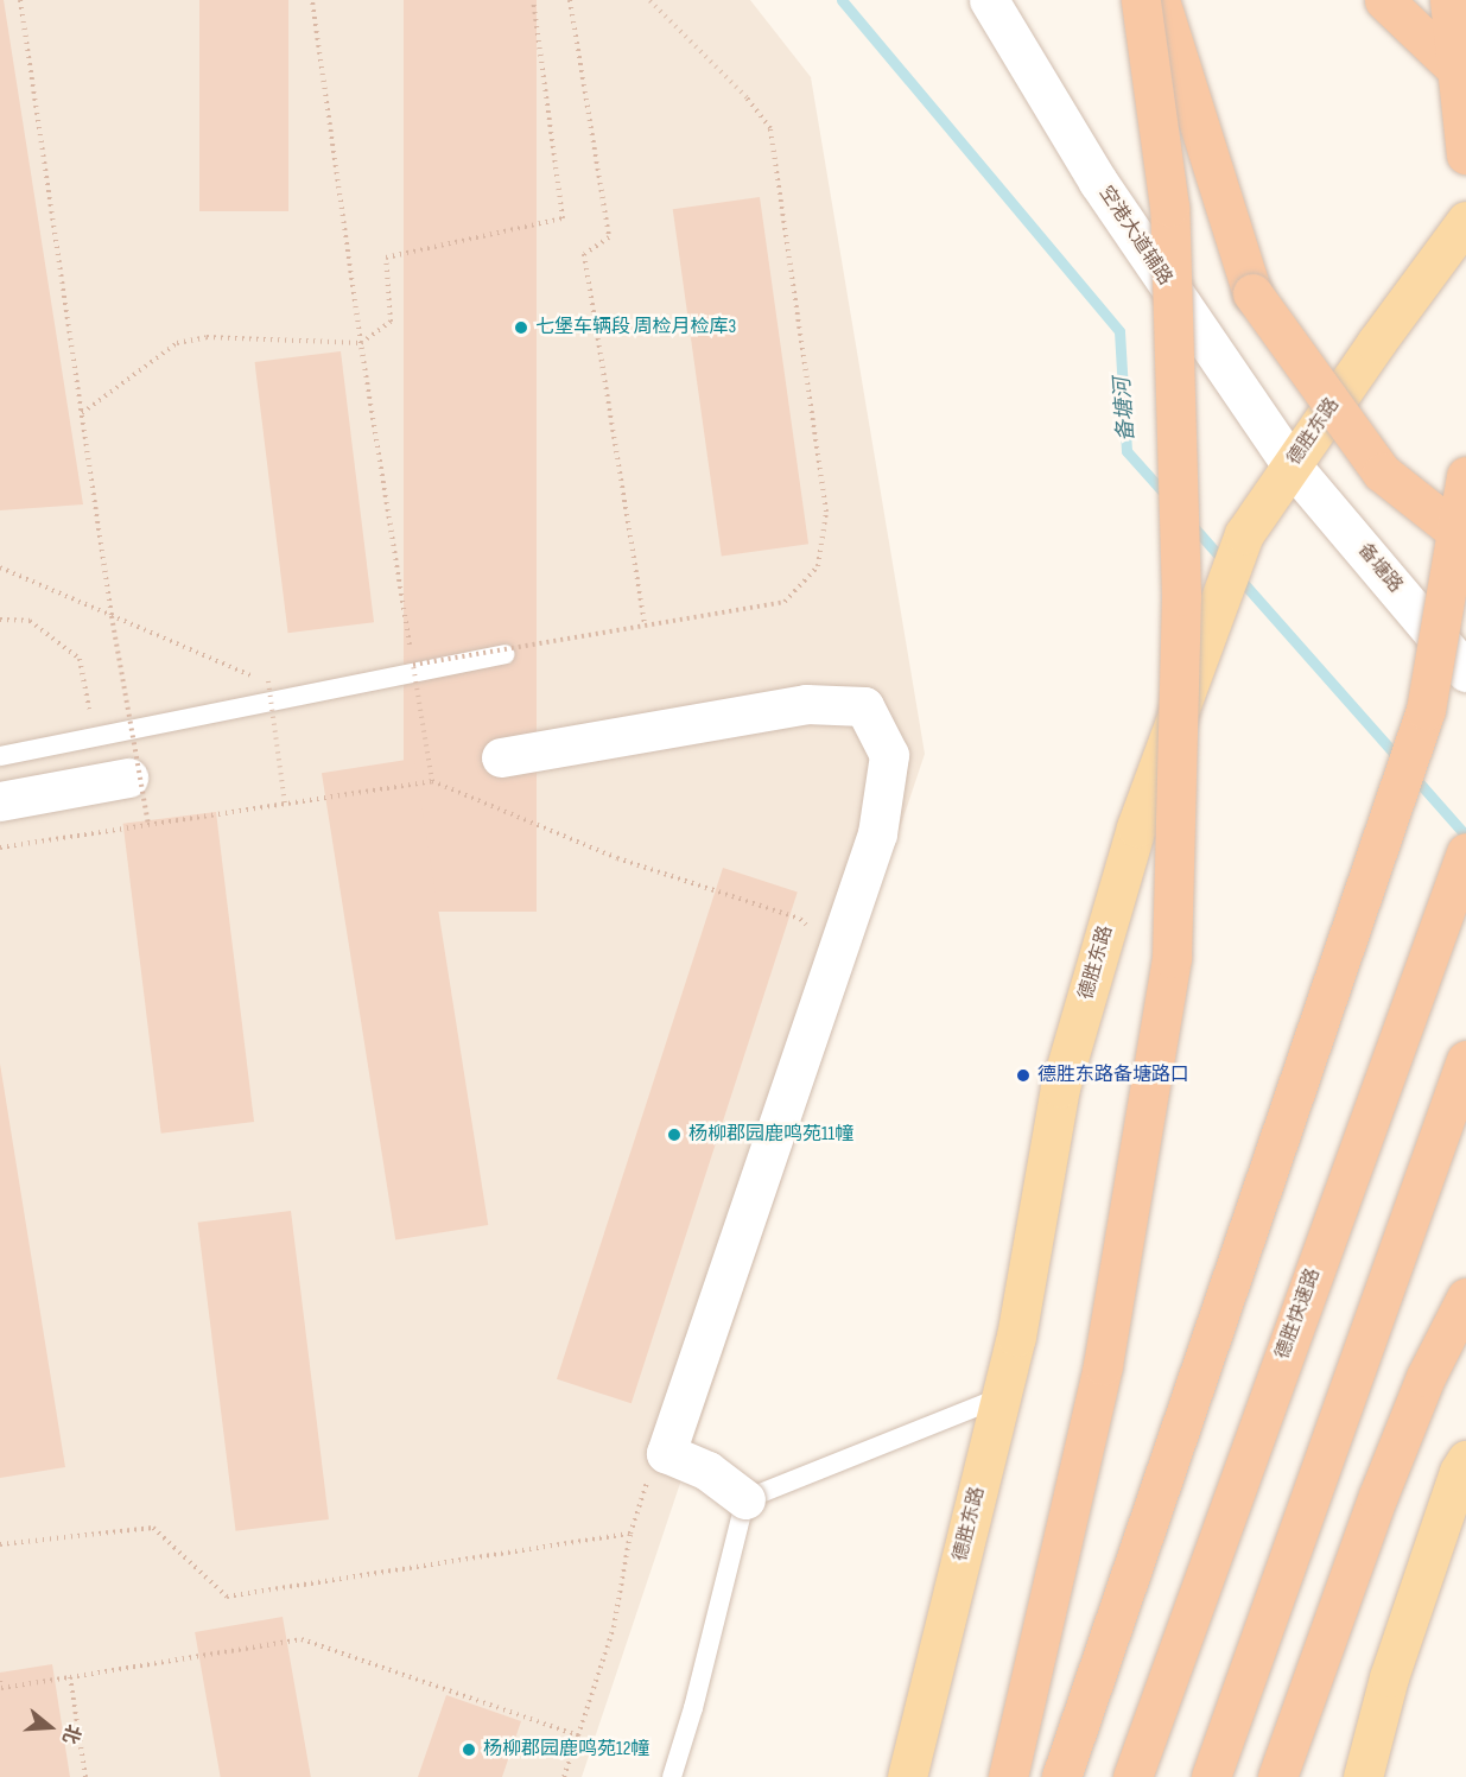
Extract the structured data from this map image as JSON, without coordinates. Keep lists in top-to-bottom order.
{
  "streets": {
    "highway": ["德胜快速路"],
    "main road": ["德胜东路"],
    "street": ["空港大道辅路", "备塘路"]
  },
  "crossings": [
    ["空港大道辅路", "德胜东路"],
    ["空港大道辅路", "备塘路"],
    ["德胜东路", "备塘路"]
  ],
  "water": ["备塘河"],
  "places": [
    "七堡车辆段 周检月检库3",
    "德胜东路备塘路口",
    "杨柳郡园鹿鸣苑11幢",
    "杨柳郡园鹿鸣苑12幢"
  ],
  "north": "right"
}
